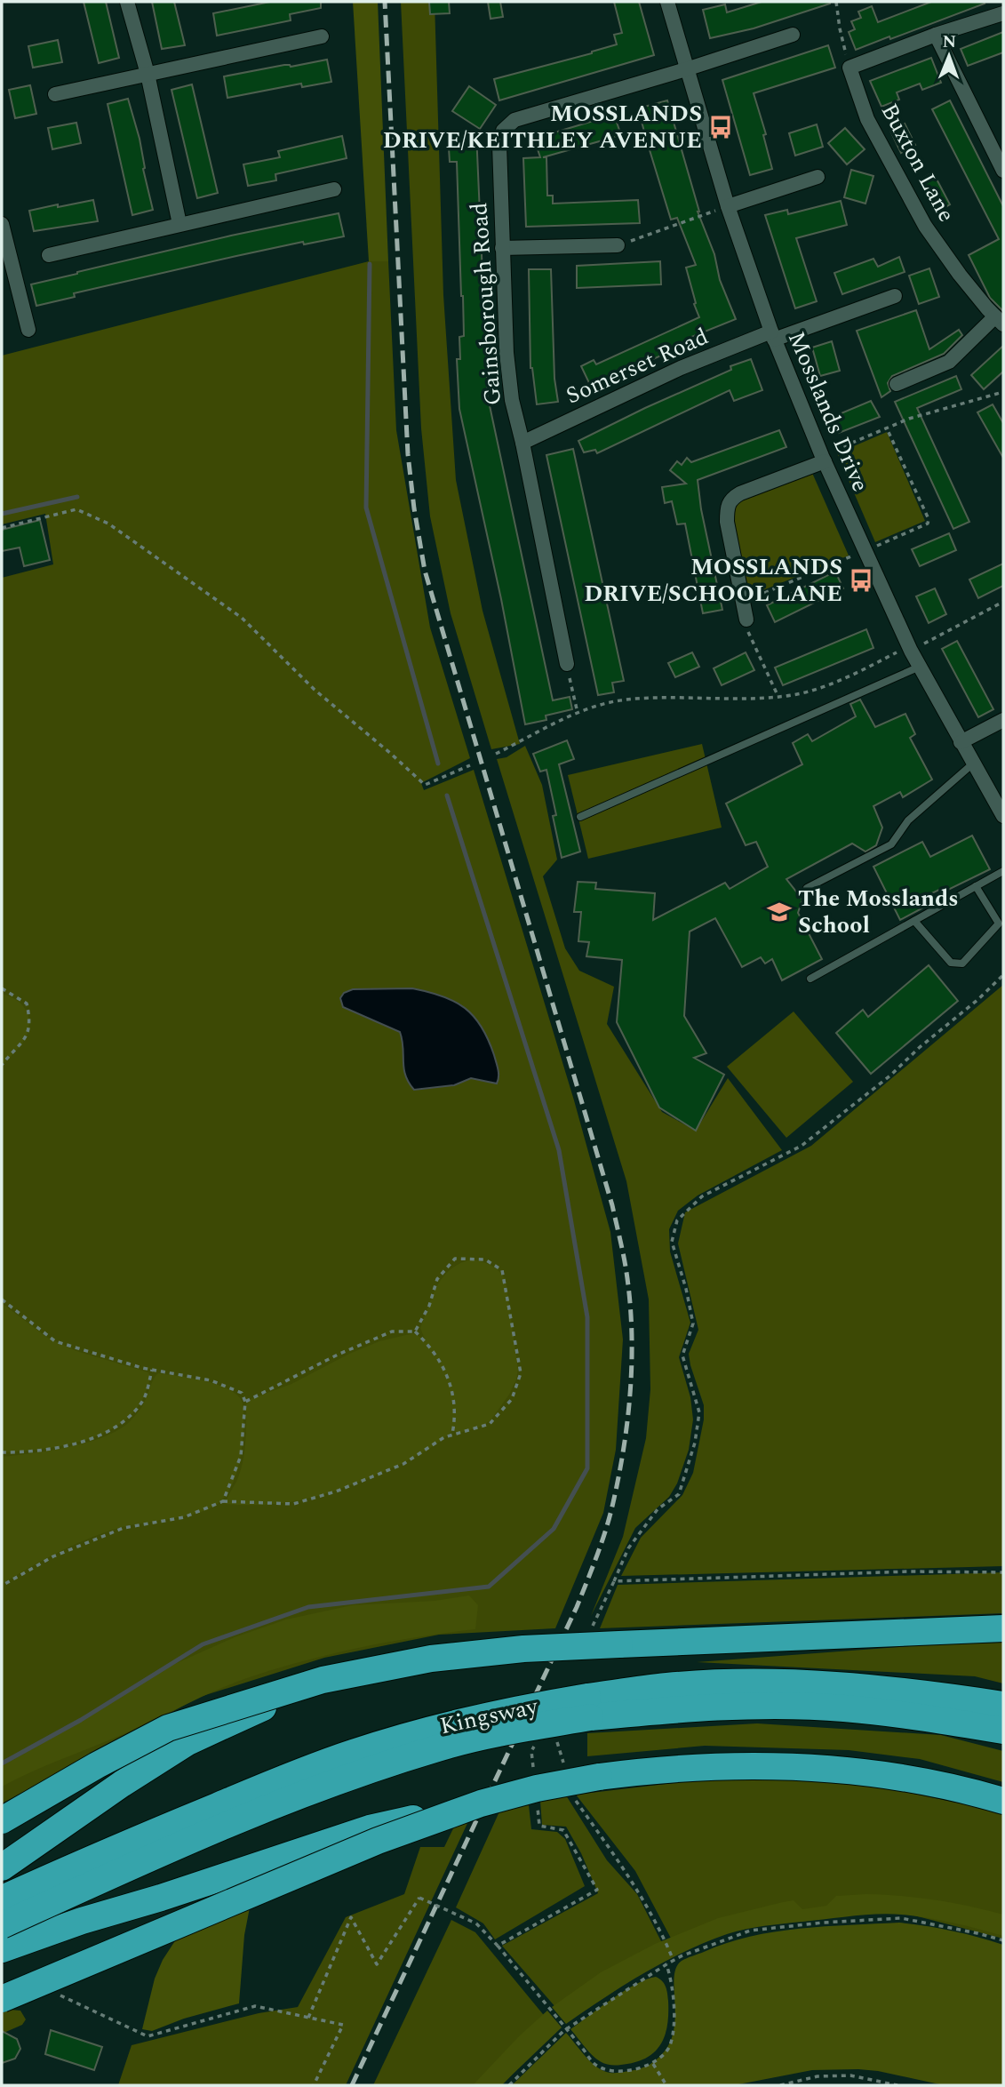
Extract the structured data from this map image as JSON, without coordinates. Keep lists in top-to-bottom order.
{
  "streets": {
    "highway": ["Kingsway"],
    "street": [
      "Buxton Lane",
      "Gainsborough Road",
      "Somerset Road",
      "Mosslands Drive"
    ]
  },
  "crossings": [
    ["Gainsborough Road", "Somerset Road"],
    ["Gainsborough Road", "Mosslands Drive"],
    ["Somerset Road", "Mosslands Drive"]
  ],
  "places": {
    "bus stop": ["MOSSLANDS DRIVE/KEITHLEY AVENUE", "MOSSLANDS DRIVE/SCHOOL LANE"],
    "school or university": ["The Mosslands School"]
  },
  "north": "top"
}
